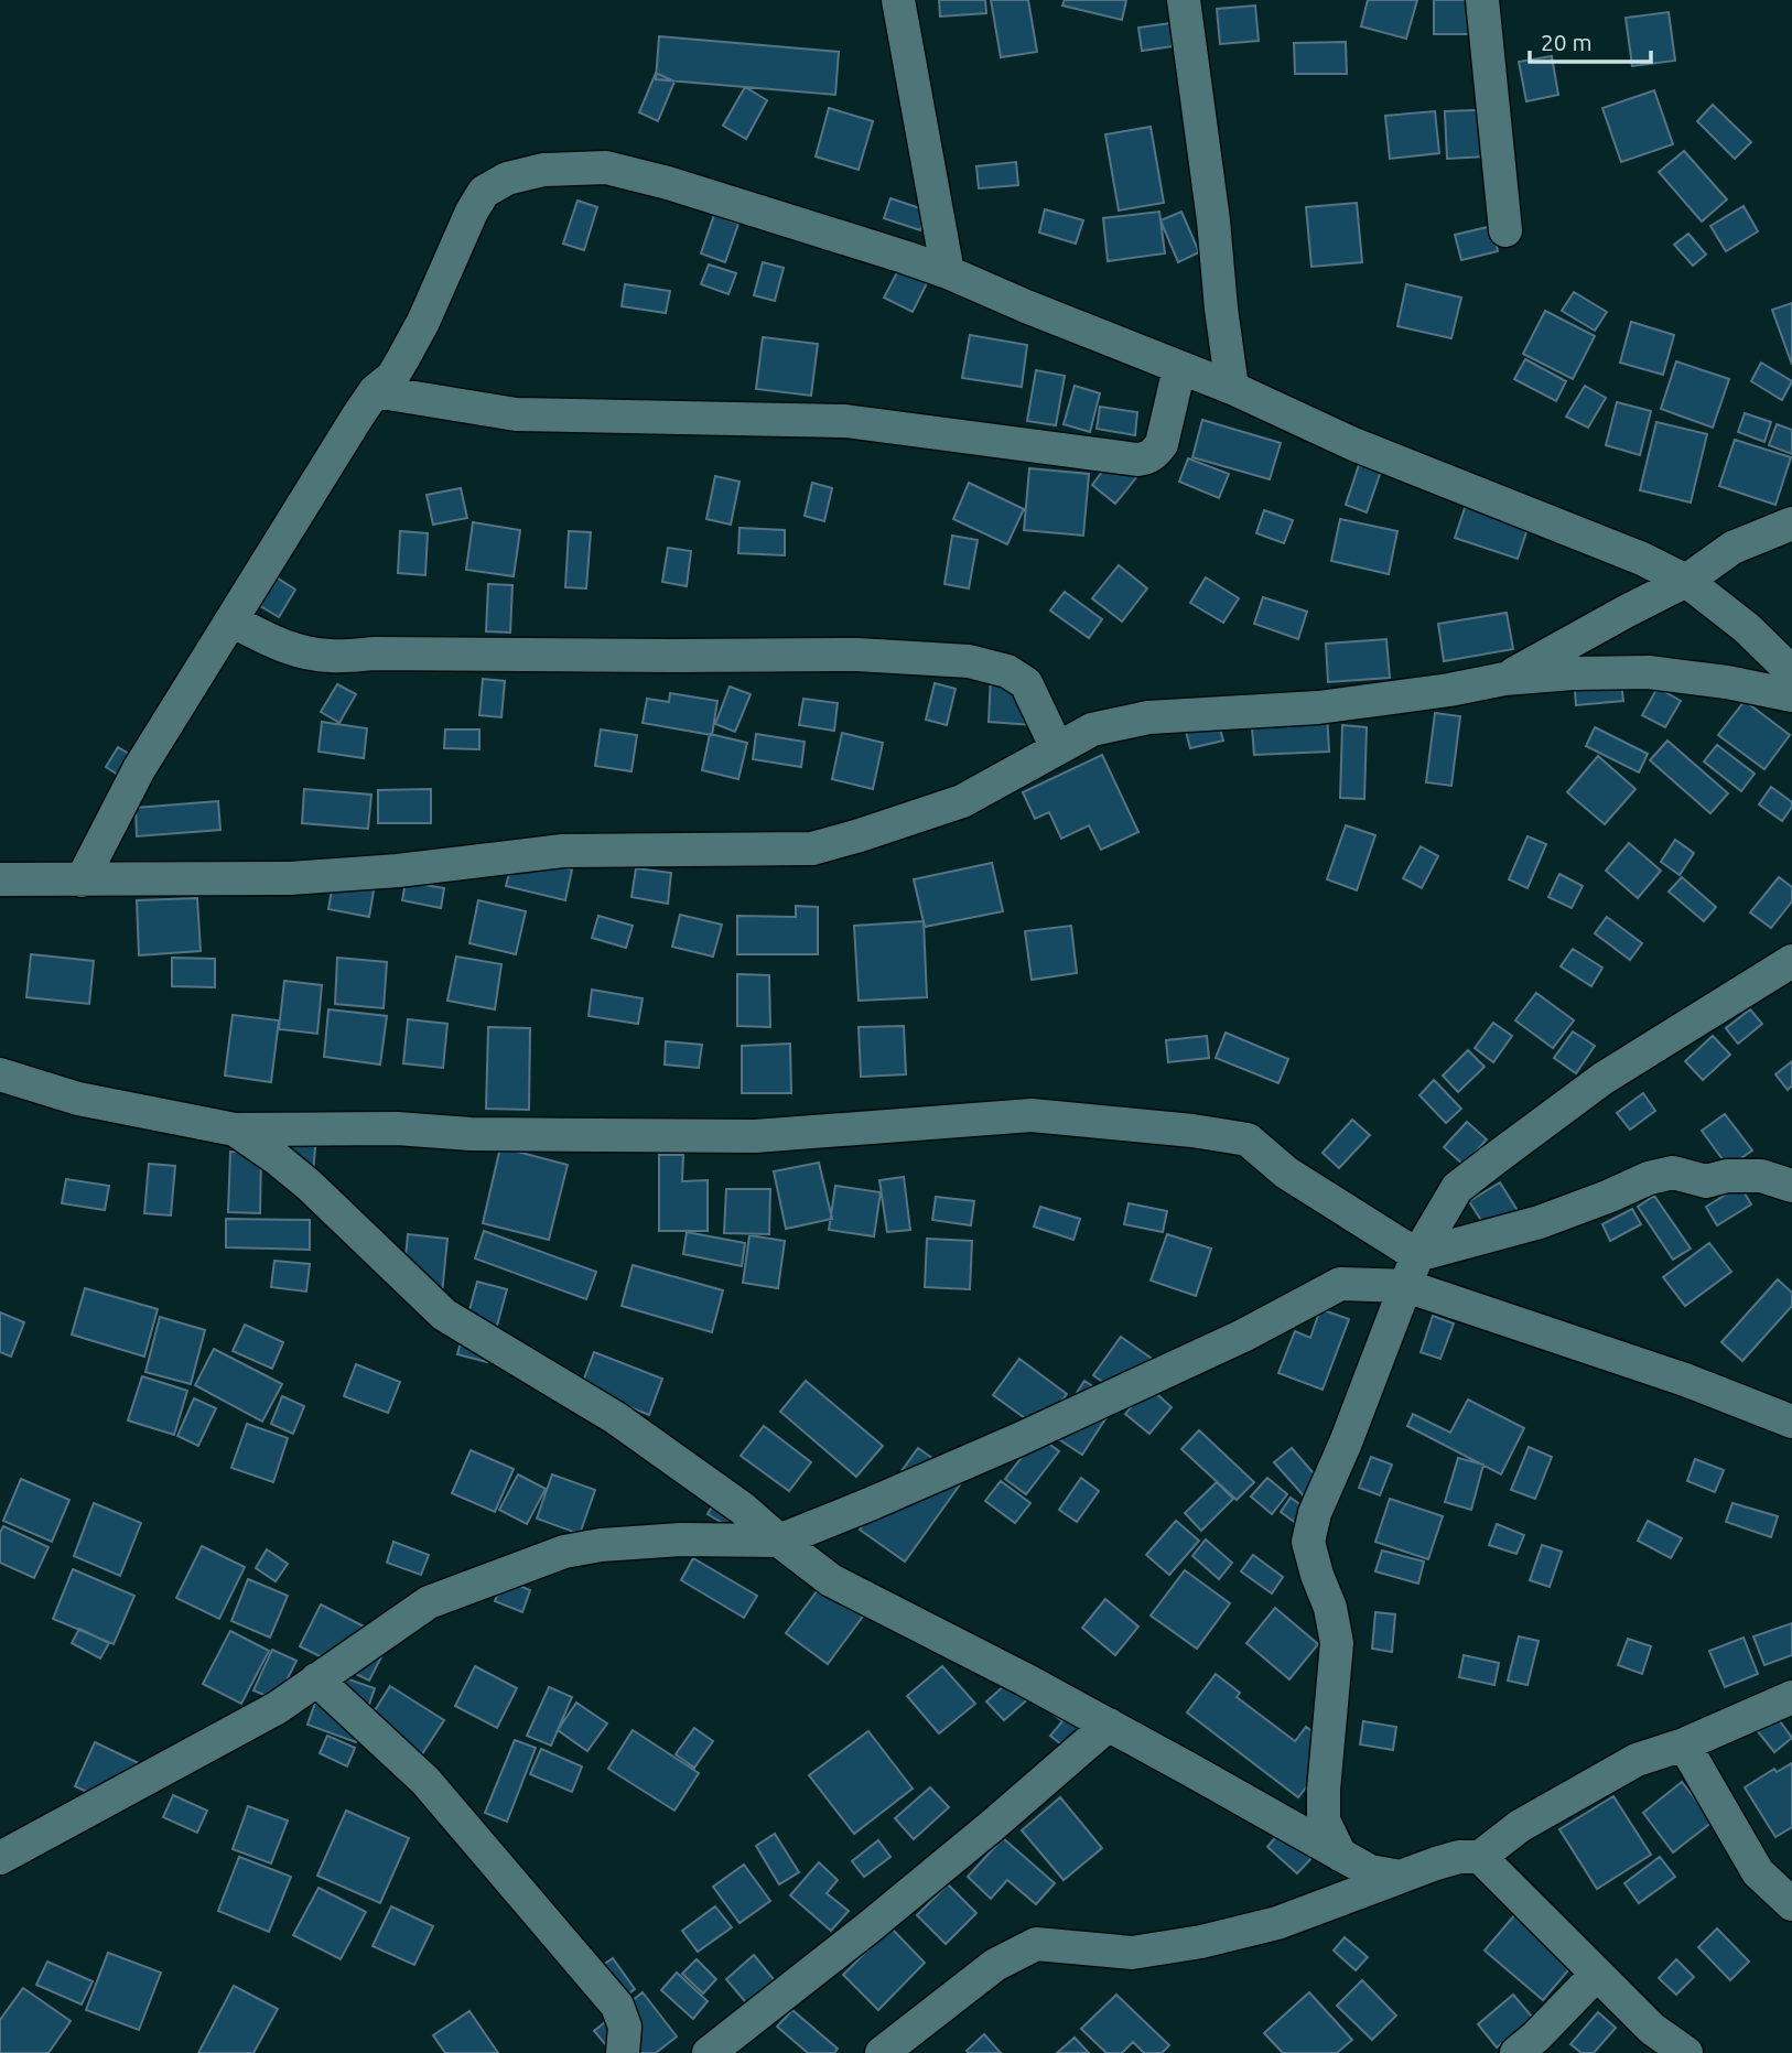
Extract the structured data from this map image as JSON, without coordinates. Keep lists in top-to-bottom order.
{
  "scale_bar": "20 m"
}
